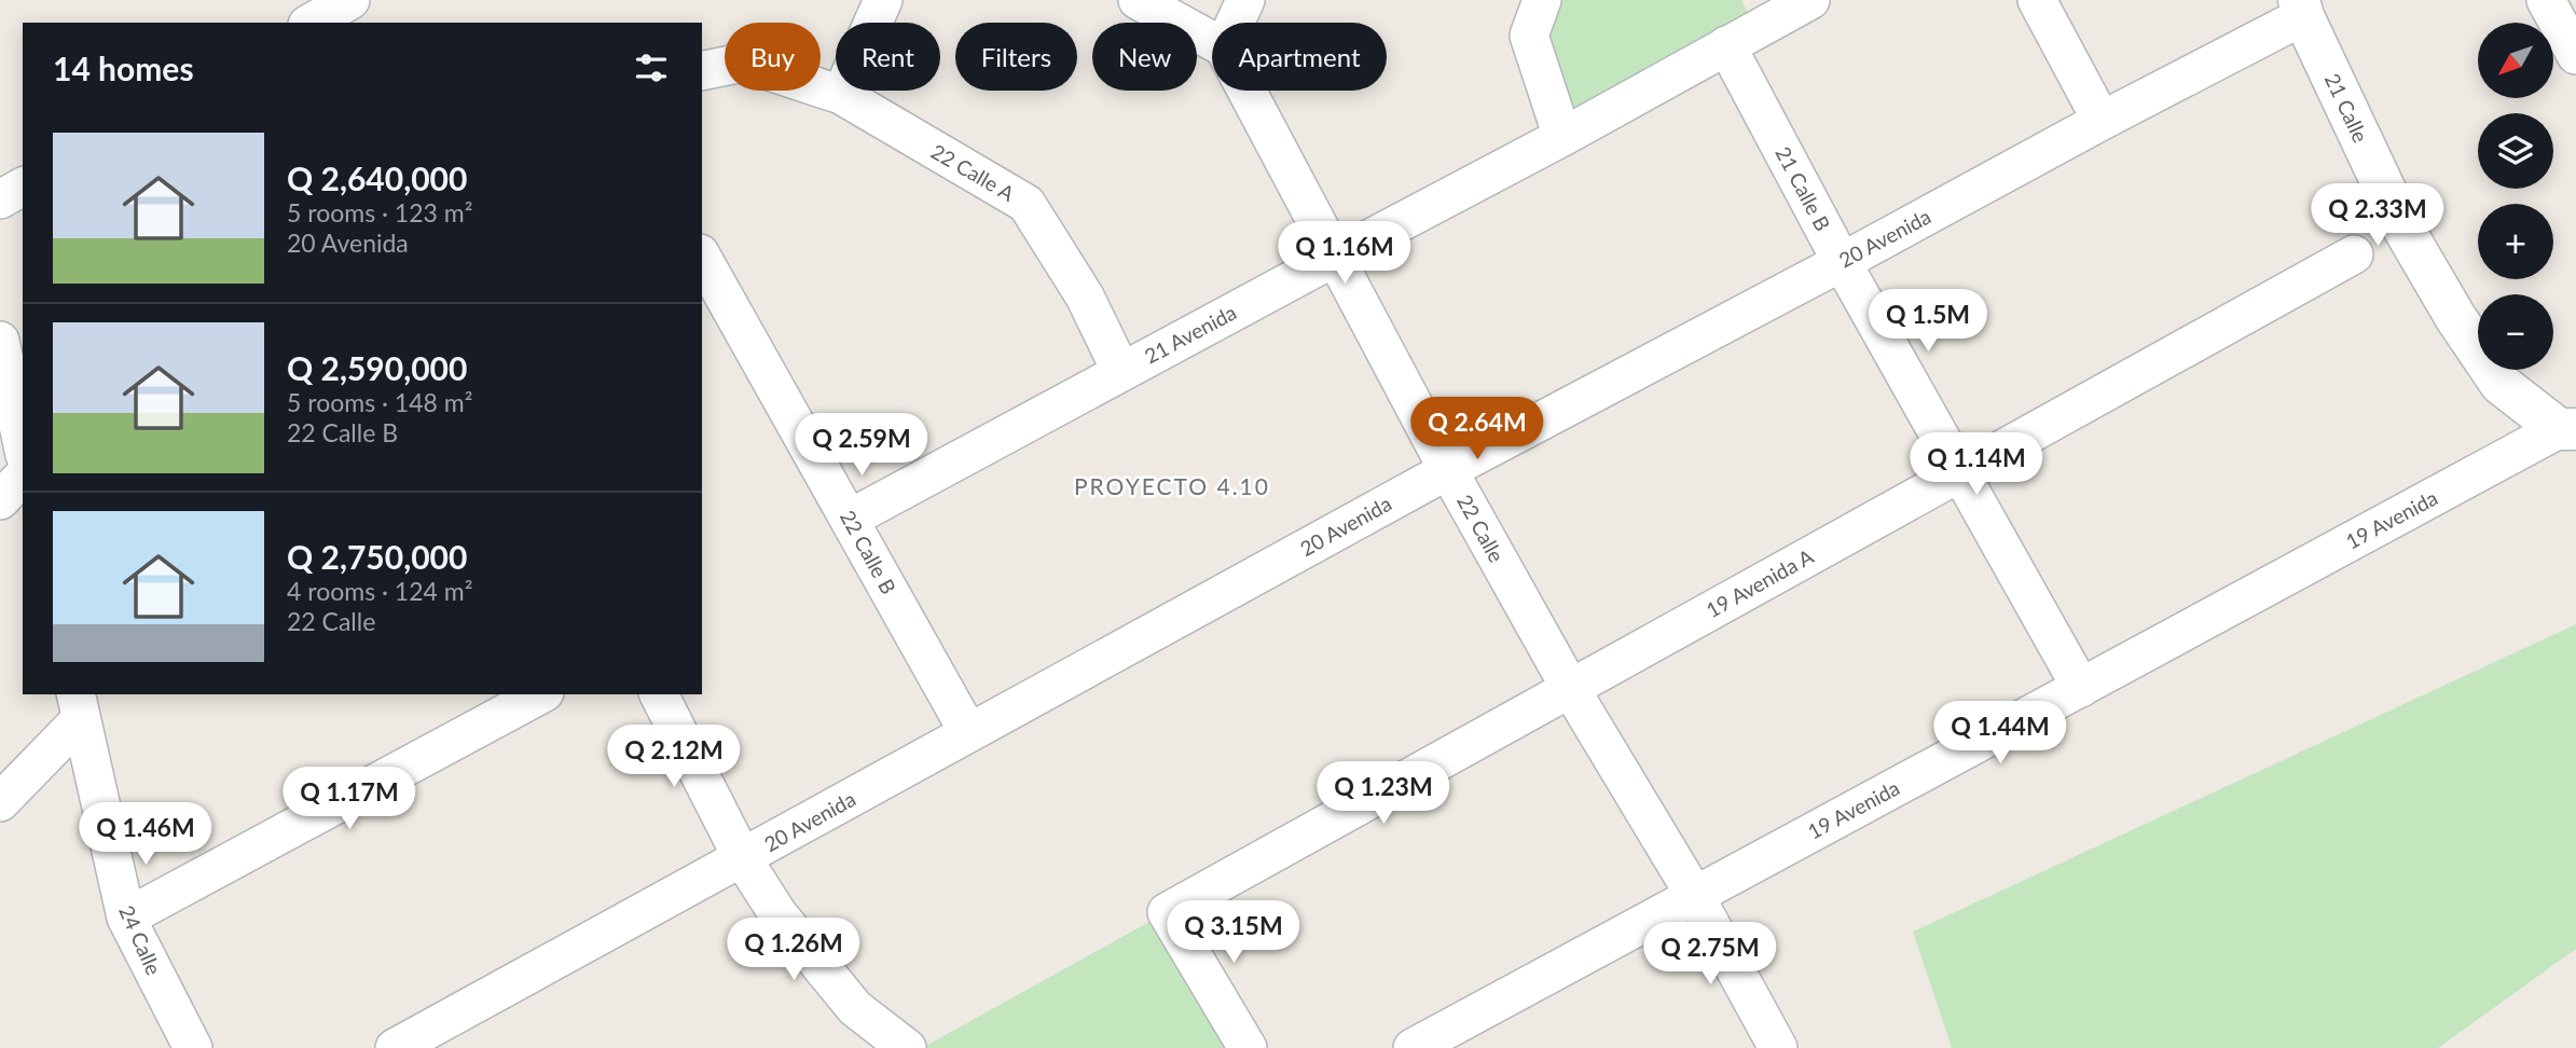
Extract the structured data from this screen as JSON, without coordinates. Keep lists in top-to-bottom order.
{
  "streets": {
    "street": [
      "21 Calle",
      "22 Calle A",
      "21 Calle B",
      "20 Avenida",
      "21 Avenida",
      "19 Avenida",
      "22 Calle",
      "22 Calle B",
      "19 Avenida A",
      "24 Calle"
    ]
  },
  "crossings": [
    ["21 Calle", "20 Avenida"],
    ["21 Calle", "19 Avenida"],
    ["22 Calle A", "21 Avenida"],
    ["21 Calle B", "20 Avenida"],
    ["21 Calle B", "21 Avenida"],
    ["21 Calle B", "19 Avenida"],
    ["21 Calle B", "19 Avenida A"],
    ["20 Avenida", "22 Calle"],
    ["20 Avenida", "22 Calle B"],
    ["21 Avenida", "22 Calle"],
    ["21 Avenida", "22 Calle B"],
    ["19 Avenida", "22 Calle"],
    ["22 Calle", "19 Avenida A"]
  ],
  "districts": ["PROYECTO 4.10"],
  "north": "bottom left",
  "page": {
    "map_buttons": ["+", "−"],
    "chip": [
      "Buy",
      "Rent",
      "Filters",
      "New",
      "Apartment"
    ],
    "heading": "14 homes",
    "list": [
      {
        "name": "Q 2,640,000",
        "note": "5 rooms · 123 m² · 20 Avenida"
      },
      {
        "name": "Q 2,590,000",
        "note": "5 rooms · 148 m² · 22 Calle B"
      },
      {
        "name": "Q 2,750,000",
        "note": "4 rooms · 124 m² · 22 Calle"
      }
    ],
    "price": [
      "Q 2.33M",
      "Q 1.16M",
      "Q 1.5M",
      "Q 2.64M",
      "Q 2.59M",
      "Q 1.14M",
      "Q 1.44M",
      "Q 2.12M",
      "Q 1.23M",
      "Q 1.17M",
      "Q 1.46M",
      "Q 3.15M",
      "Q 1.26M",
      "Q 2.75M"
    ]
  }
}
